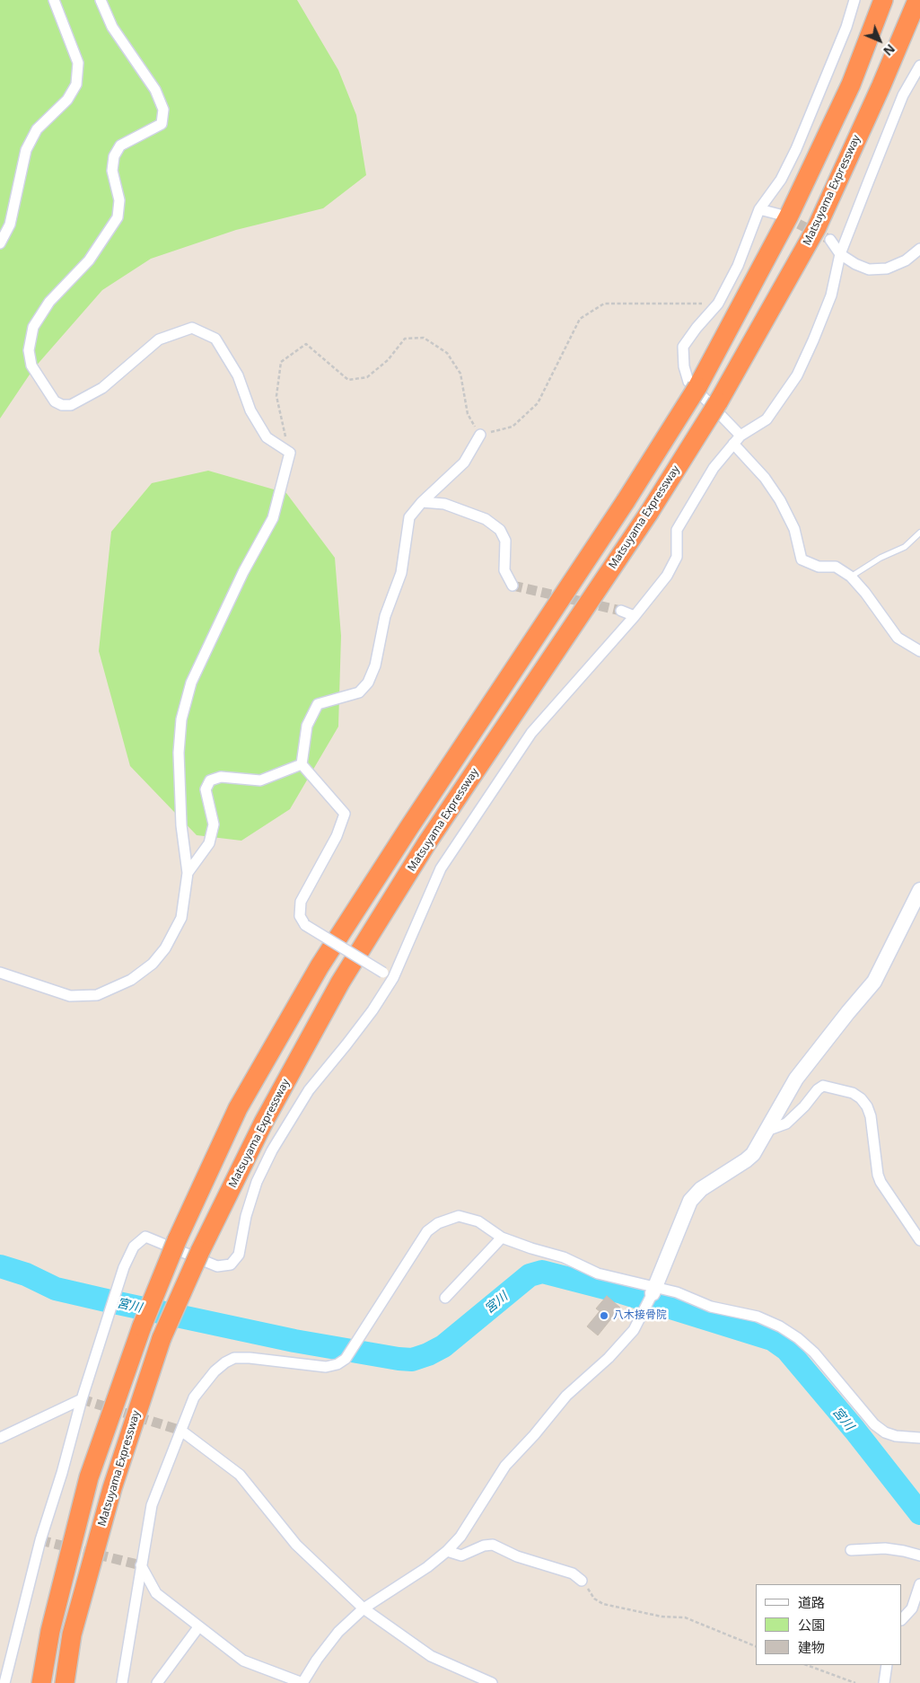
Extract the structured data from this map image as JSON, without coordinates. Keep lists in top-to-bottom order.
{
  "streets": {
    "highway": ["Matsuyama Expressway"]
  },
  "water": ["宮川"],
  "places": ["八木接骨院"],
  "legend": ["道路", "公園", "建物"],
  "north": "bottom right"
}
